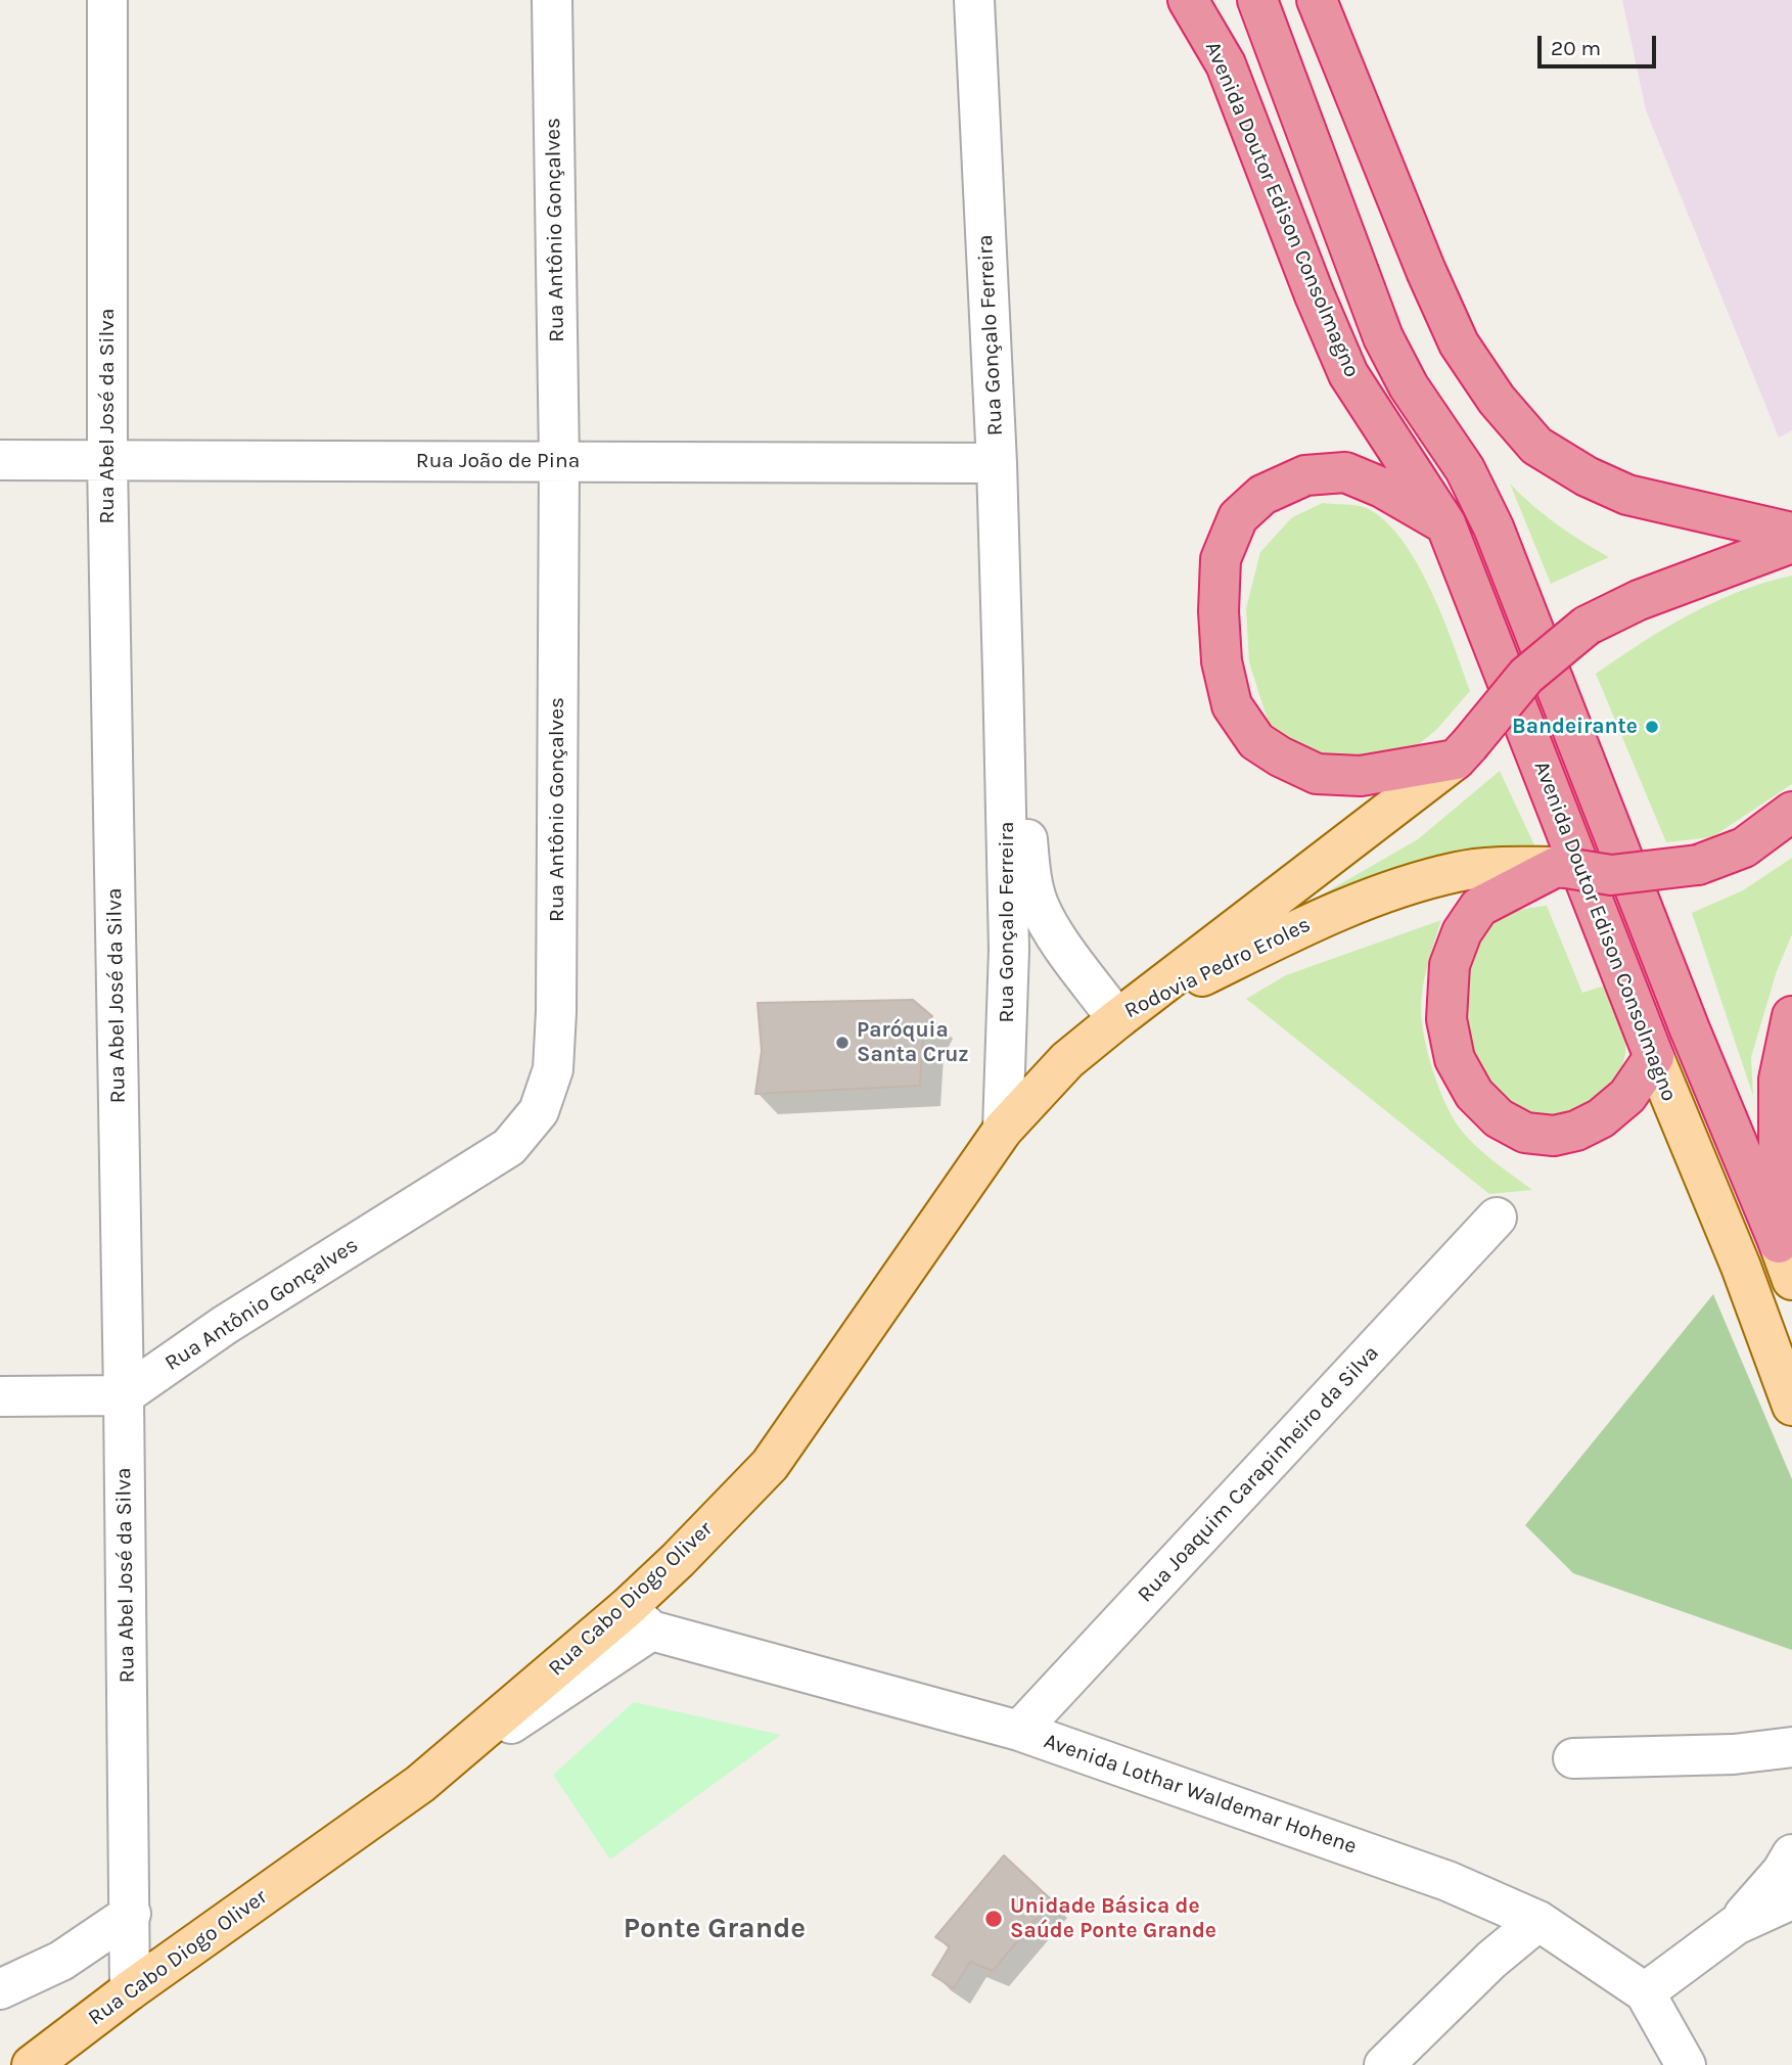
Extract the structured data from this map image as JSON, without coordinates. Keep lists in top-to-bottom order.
{
  "streets": {
    "highway": ["Avenida Doutor Edison Consolmagno"],
    "main road": ["Rodovia Pedro Eroles", "Rua Cabo Diogo Oliver"],
    "street": [
      "Rua Antônio Gonçalves",
      "Rua Gonçalo Ferreira",
      "Rua Abel José da Silva",
      "Rua João de Pina",
      "Rua Joaquim Carapinheiro da Silva",
      "Avenida Lothar Waldemar Hohene"
    ]
  },
  "crossings": [
    ["Rua Antônio Gonçalves", "Rua Abel José da Silva"],
    ["Rua Antônio Gonçalves", "Rua João de Pina"],
    ["Rua Gonçalo Ferreira", "Rua João de Pina"],
    ["Rua Gonçalo Ferreira", "Rodovia Pedro Eroles"],
    ["Rua Gonçalo Ferreira", "Rua Cabo Diogo Oliver"],
    ["Rua Abel José da Silva", "Rua João de Pina"],
    ["Rua Abel José da Silva", "Rua Cabo Diogo Oliver"],
    ["Rodovia Pedro Eroles", "Rua Cabo Diogo Oliver"],
    ["Rua Joaquim Carapinheiro da Silva", "Avenida Lothar Waldemar Hohene"],
    ["Rua Cabo Diogo Oliver", "Avenida Lothar Waldemar Hohene"]
  ],
  "districts": ["Ponte Grande"],
  "places": ["Bandeirante", "Paróquia Santa Cruz", "Unidade Básica de Saúde Ponte Grande"],
  "scale_bar": "20 m"
}
